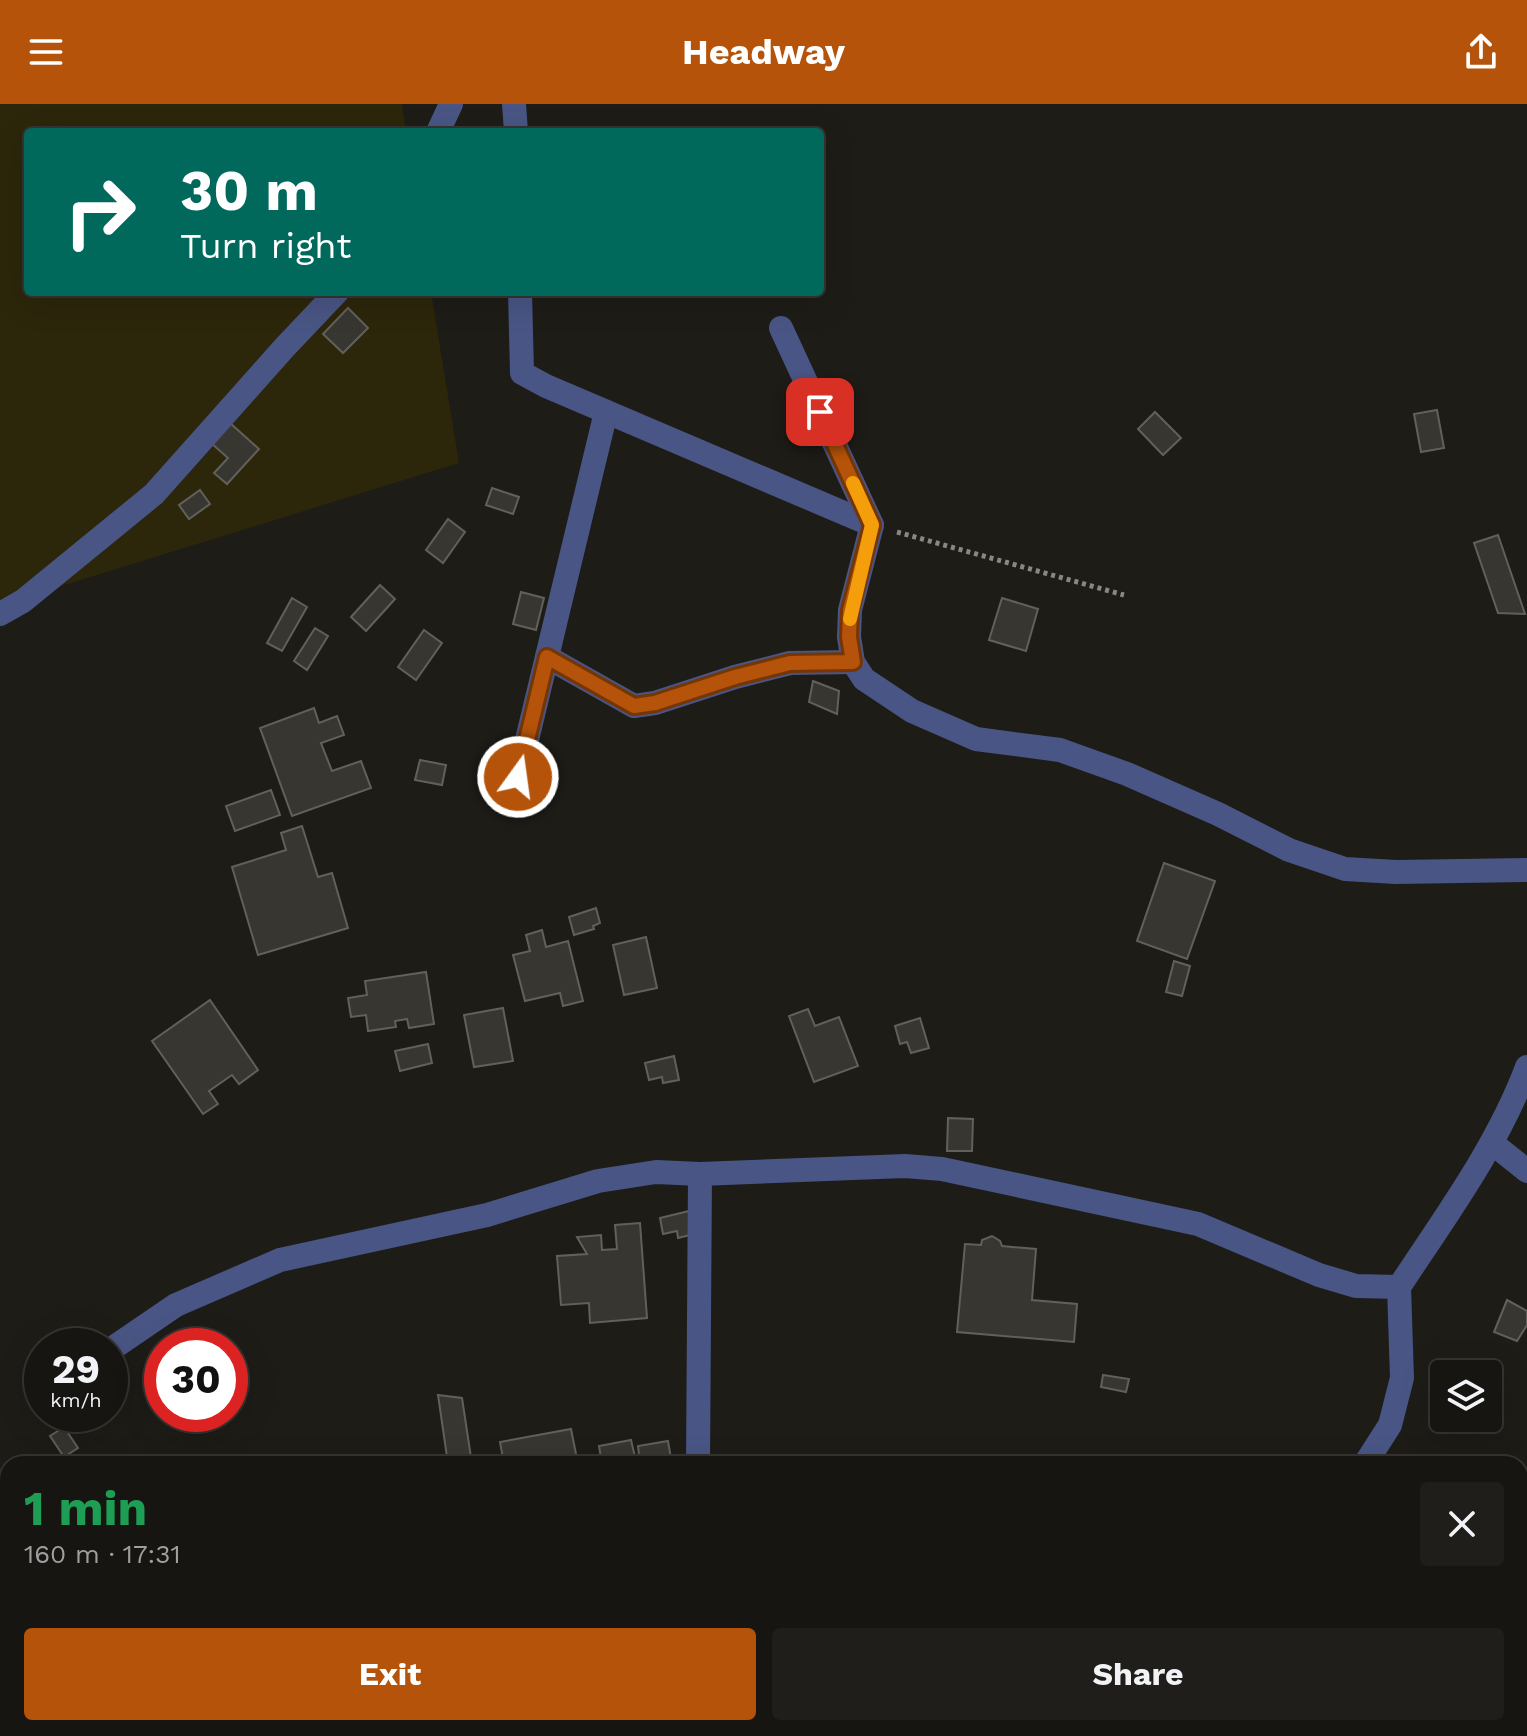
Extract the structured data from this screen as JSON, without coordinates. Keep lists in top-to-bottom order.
{
  "page": {
    "header": "Headway",
    "turn": ["30 m", "Turn right"],
    "speed": "29 km/h",
    "limit": "30",
    "heading": ["1 min", "160 m · 17:31"],
    "buttons": ["Exit", "Share"]
  }
}
